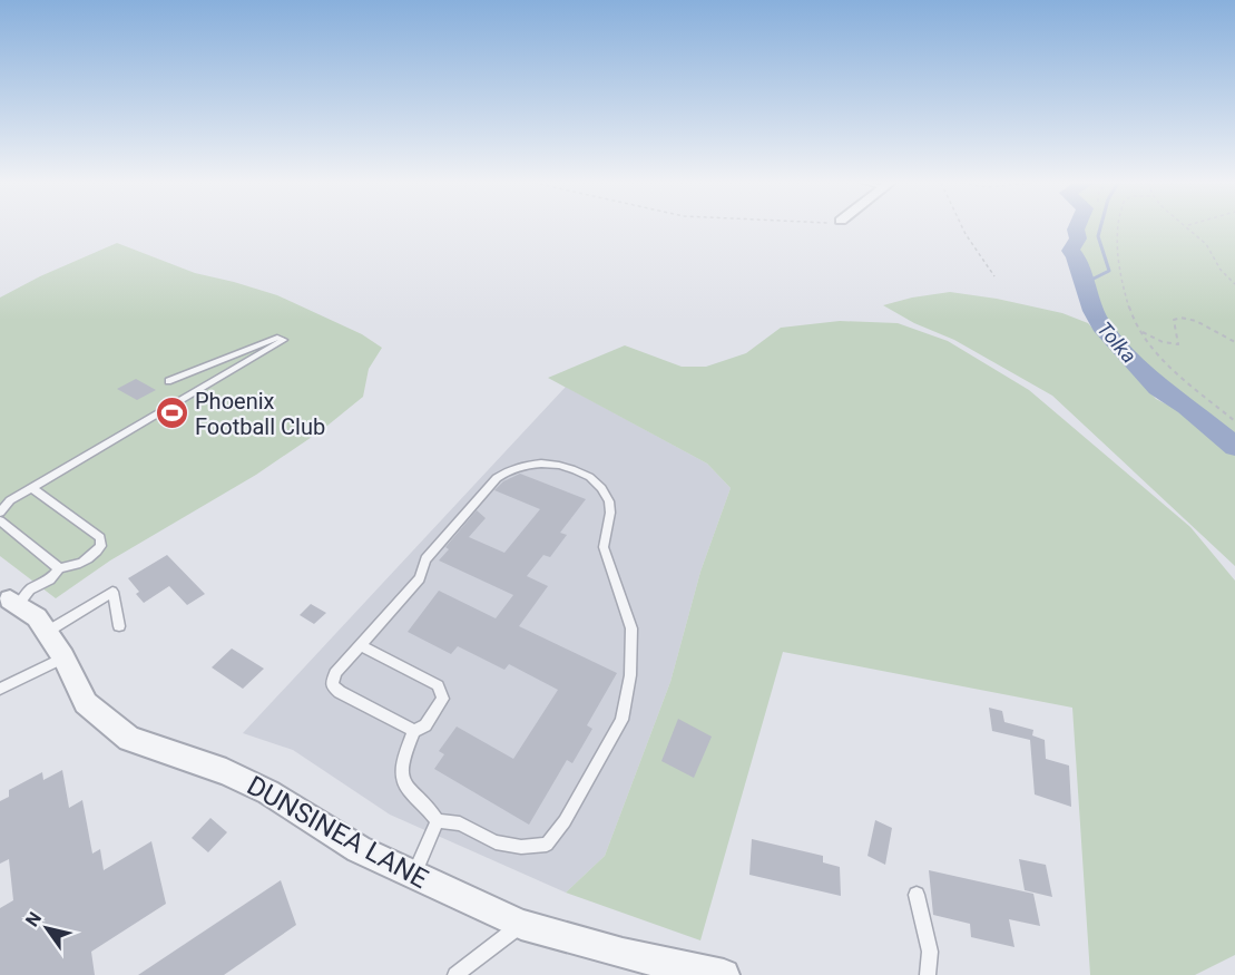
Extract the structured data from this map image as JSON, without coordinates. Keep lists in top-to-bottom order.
{
  "streets": {
    "street": ["DUNSINEA LANE"]
  },
  "water": ["Tolka"],
  "places": {
    "sports": ["Phoenix Football Club"]
  },
  "north": "top left"
}
